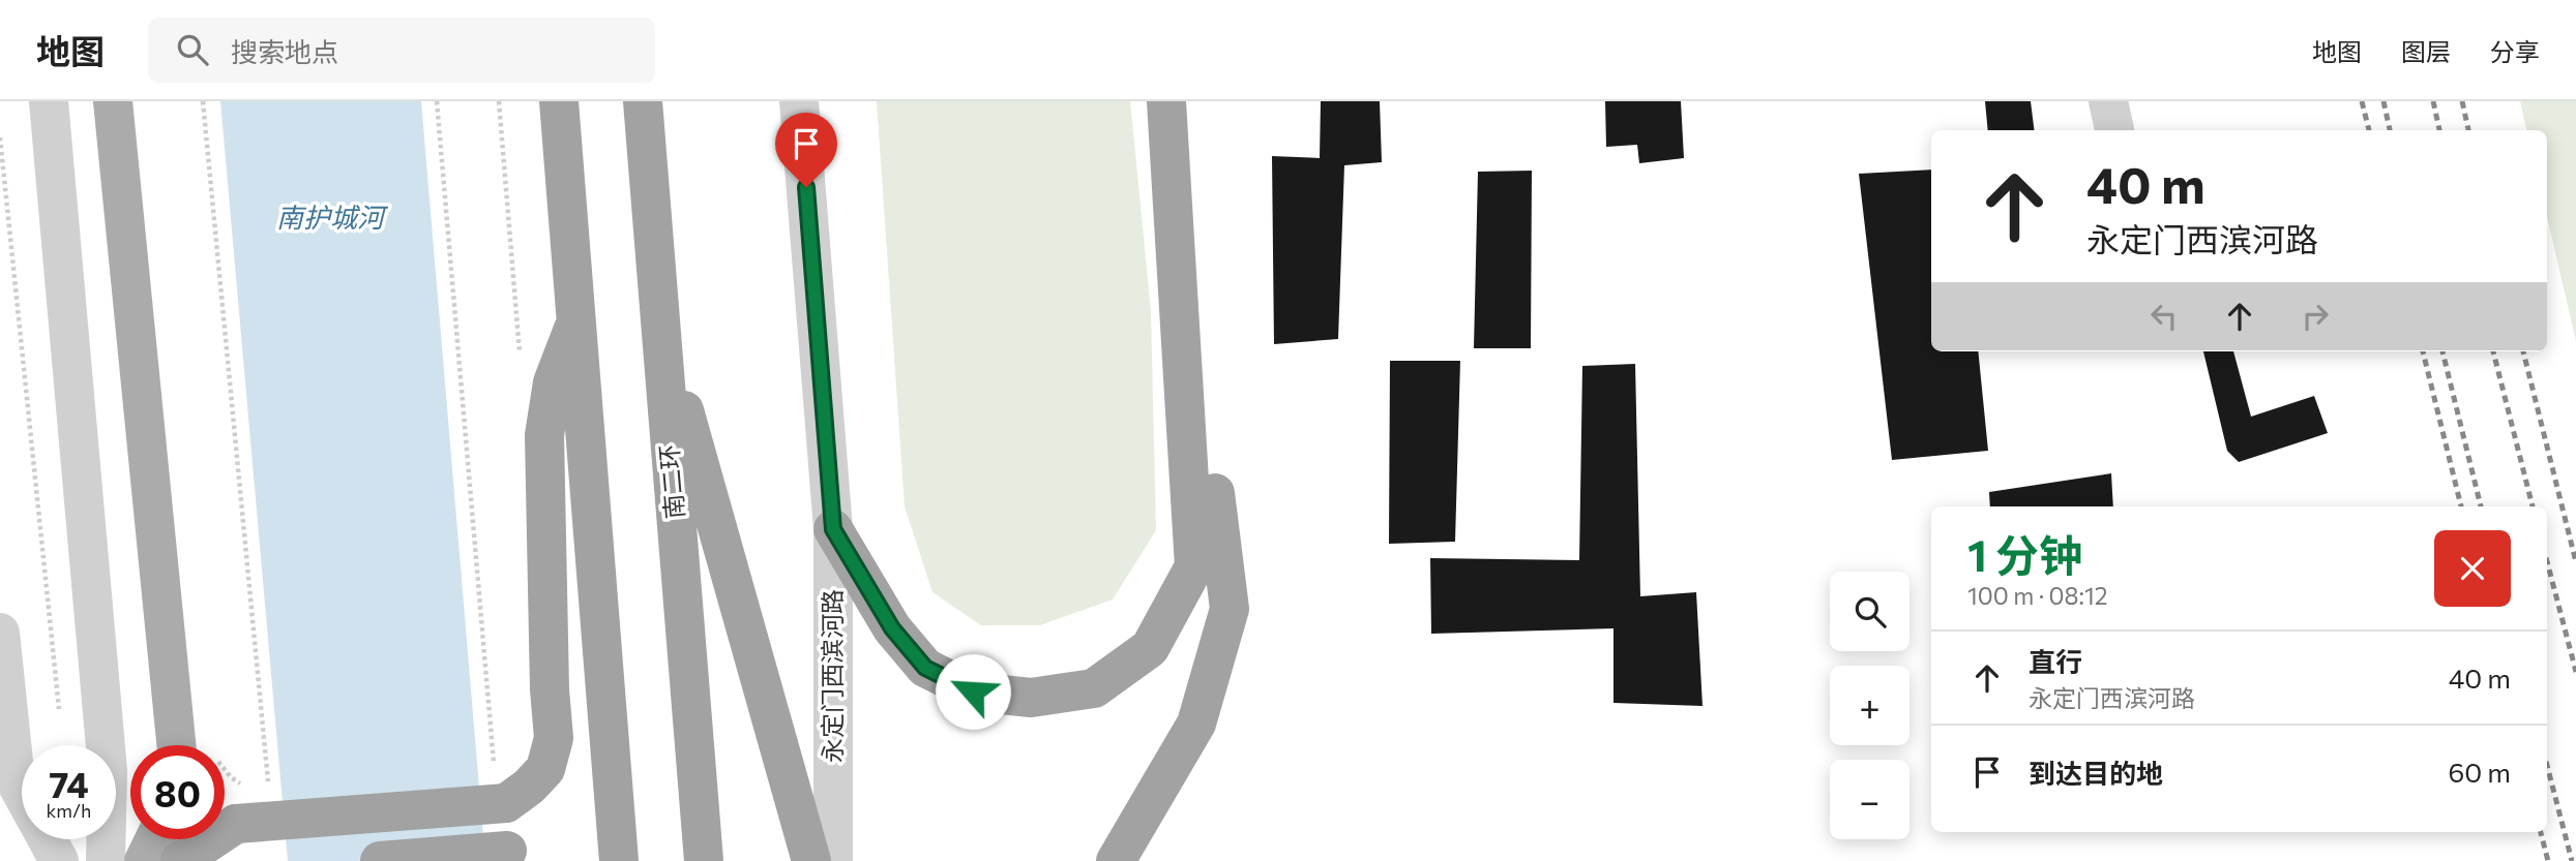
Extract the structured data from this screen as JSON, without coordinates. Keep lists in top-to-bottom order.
{
  "streets": {
    "highway": ["南二环"],
    "street": ["永定门西滨河路"]
  },
  "water": ["南护城河"],
  "page": {
    "header": "地图",
    "search": "搜索地点",
    "nav": ["地图", "图层", "分享"],
    "turn": ["40 m", "永定门西滨河路"],
    "heading": ["1 分钟", "100 m · 08:12"],
    "map_buttons": ["+", "−"],
    "list": [
      {
        "name": "直行",
        "note": "永定门西滨河路",
        "value": "40 m"
      },
      {
        "name": "到达目的地",
        "value": "60 m"
      }
    ],
    "speed": "74 km/h",
    "limit": "80"
  }
}
